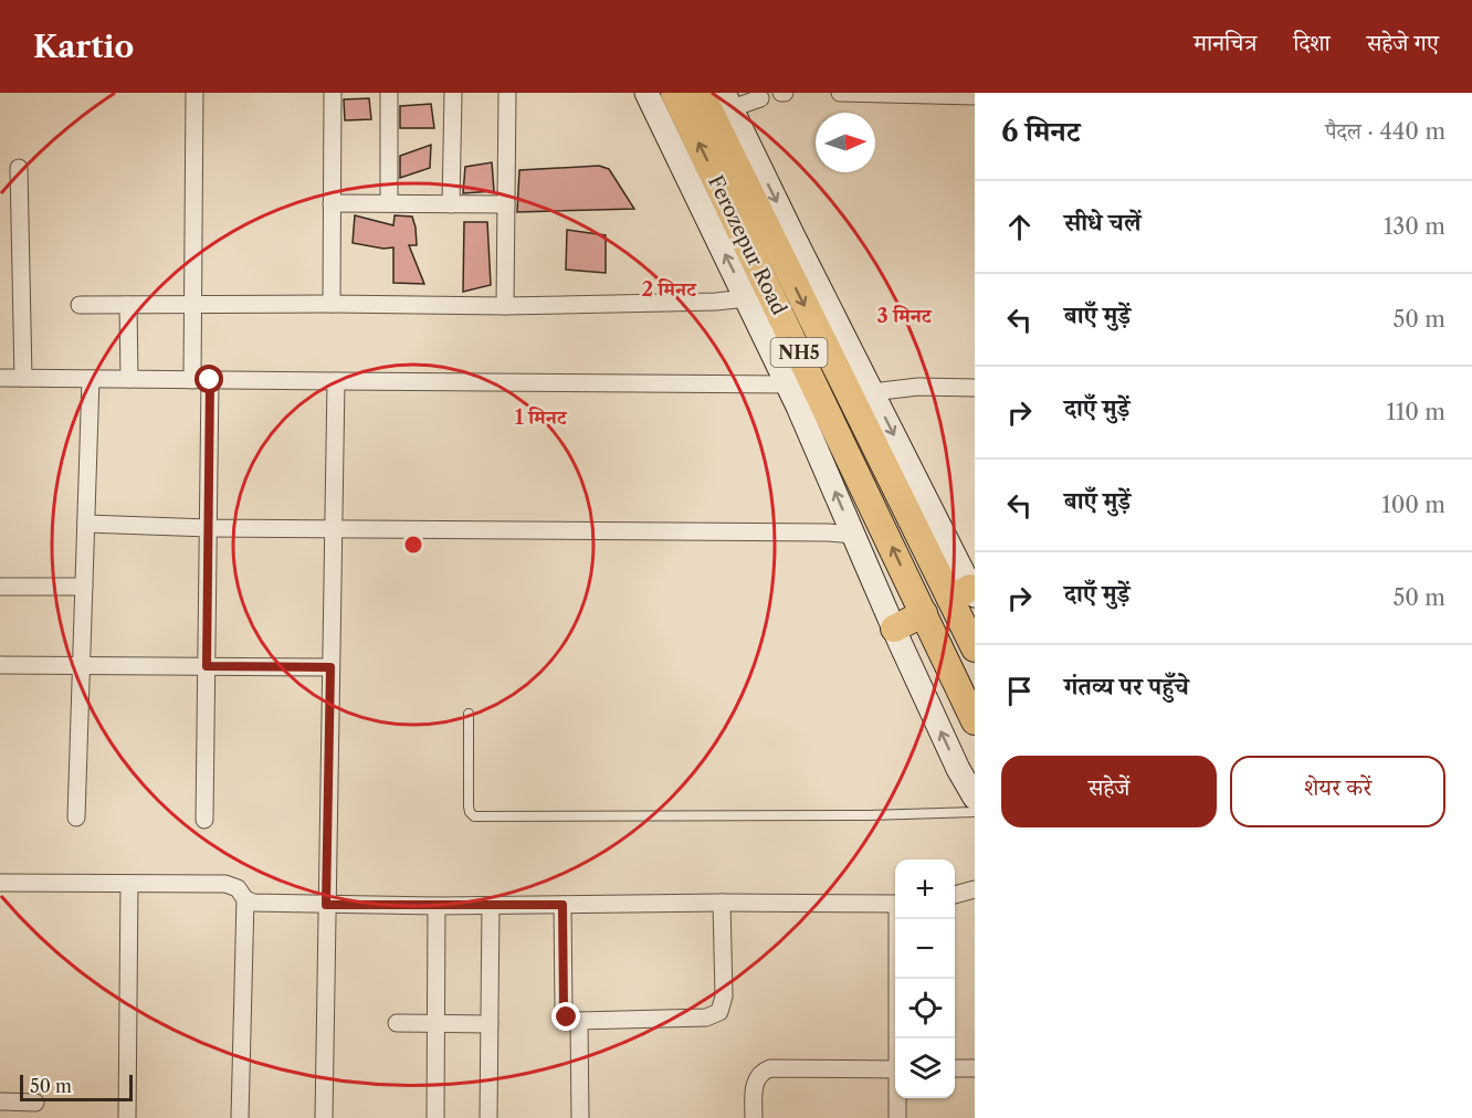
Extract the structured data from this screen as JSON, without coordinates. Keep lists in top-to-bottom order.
{
  "streets": {
    "highway": ["Ferozepur Road", "NH5"]
  },
  "crossings": [
    ["Ferozepur Road", "NH5"]
  ],
  "scale_bar": "50 m",
  "north": "right",
  "page": {
    "header": "Kartio",
    "nav": ["मानचित्र", "दिशा", "सहेजे गए"],
    "heading": ["6 मिनट", "पैदल · 440 m"],
    "list": [
      ["सीधे चलें", "130 m"],
      ["बाएँ मुड़ें", "50 m"],
      ["दाएँ मुड़ें", "110 m"],
      ["बाएँ मुड़ें", "100 m"],
      ["दाएँ मुड़ें", "50 m"],
      "गंतव्य पर पहुँचे"
    ],
    "buttons": ["सहेजें", "शेयर करें"],
    "map_buttons": ["+", "−"],
    "scale": "50 m"
  },
  "rings": ["2 मिनट", "3 मिनट", "1 मिनट"]
}
